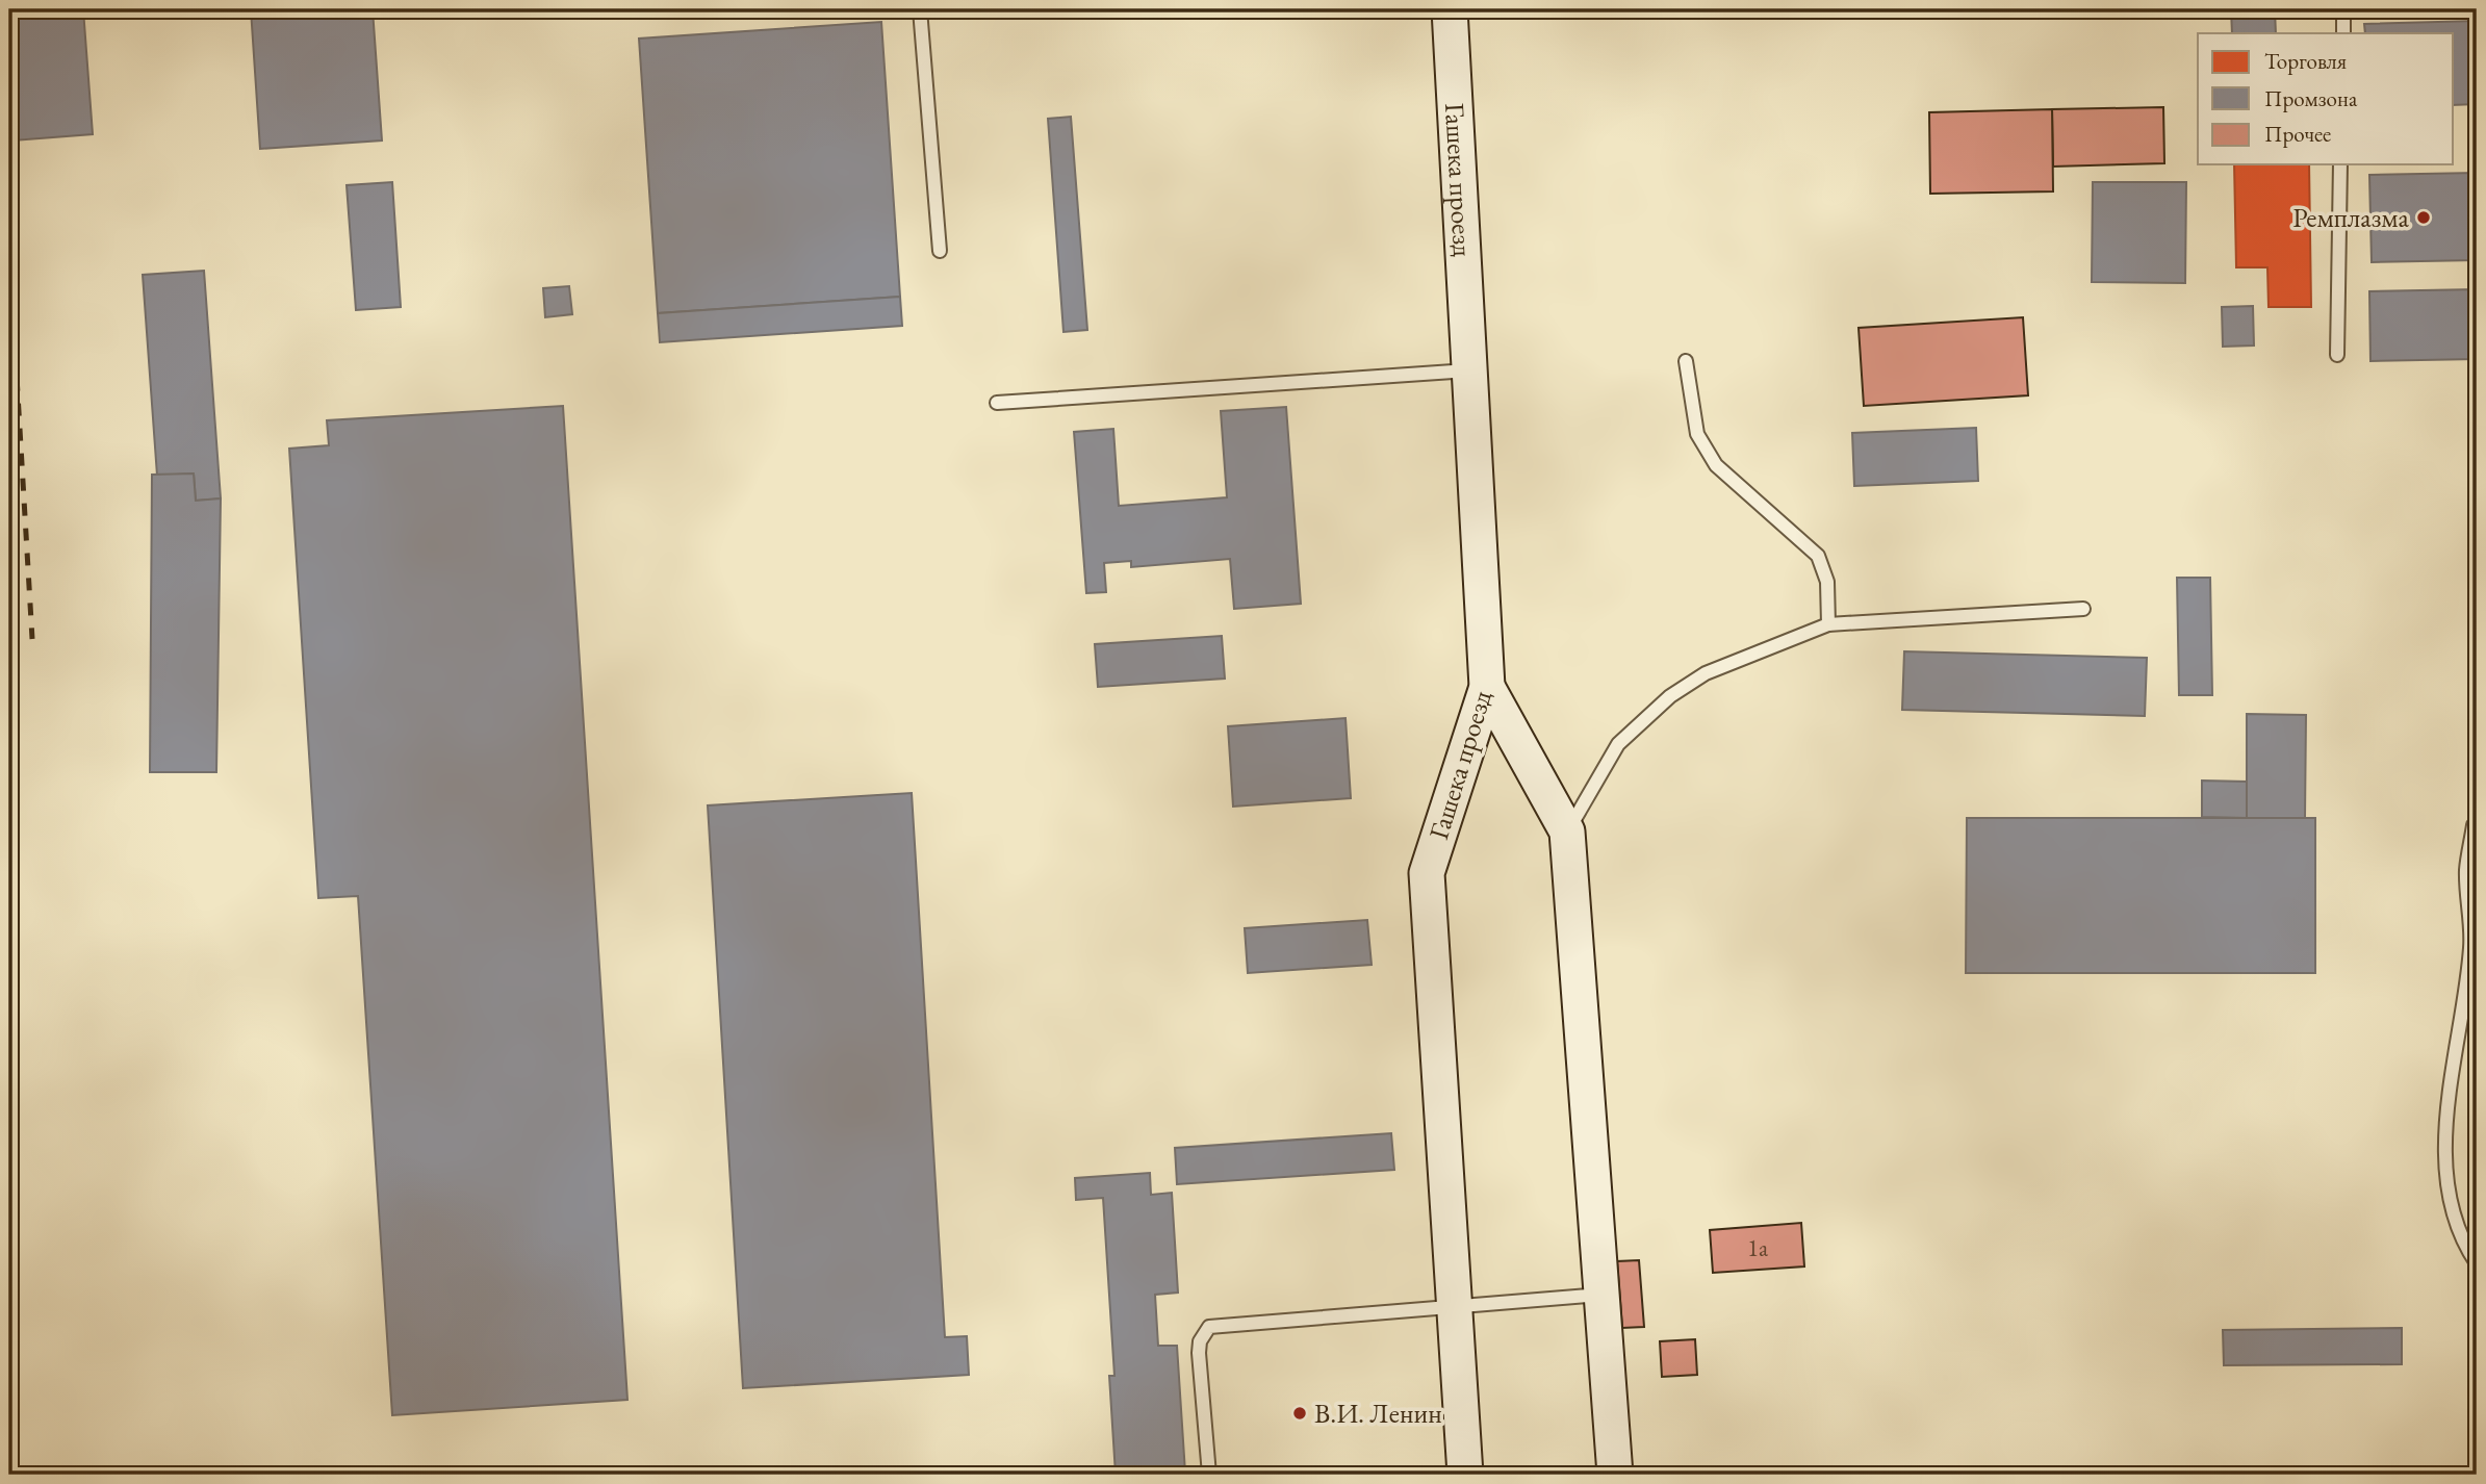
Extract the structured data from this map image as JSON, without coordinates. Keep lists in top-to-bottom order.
{
  "streets": {
    "street": ["Гашека проезд"]
  },
  "places": ["Ремплазма", "В.И. Ленин"],
  "house_numbers": ["1а"],
  "legend": ["Торговля", "Промзона", "Прочее"]
}
